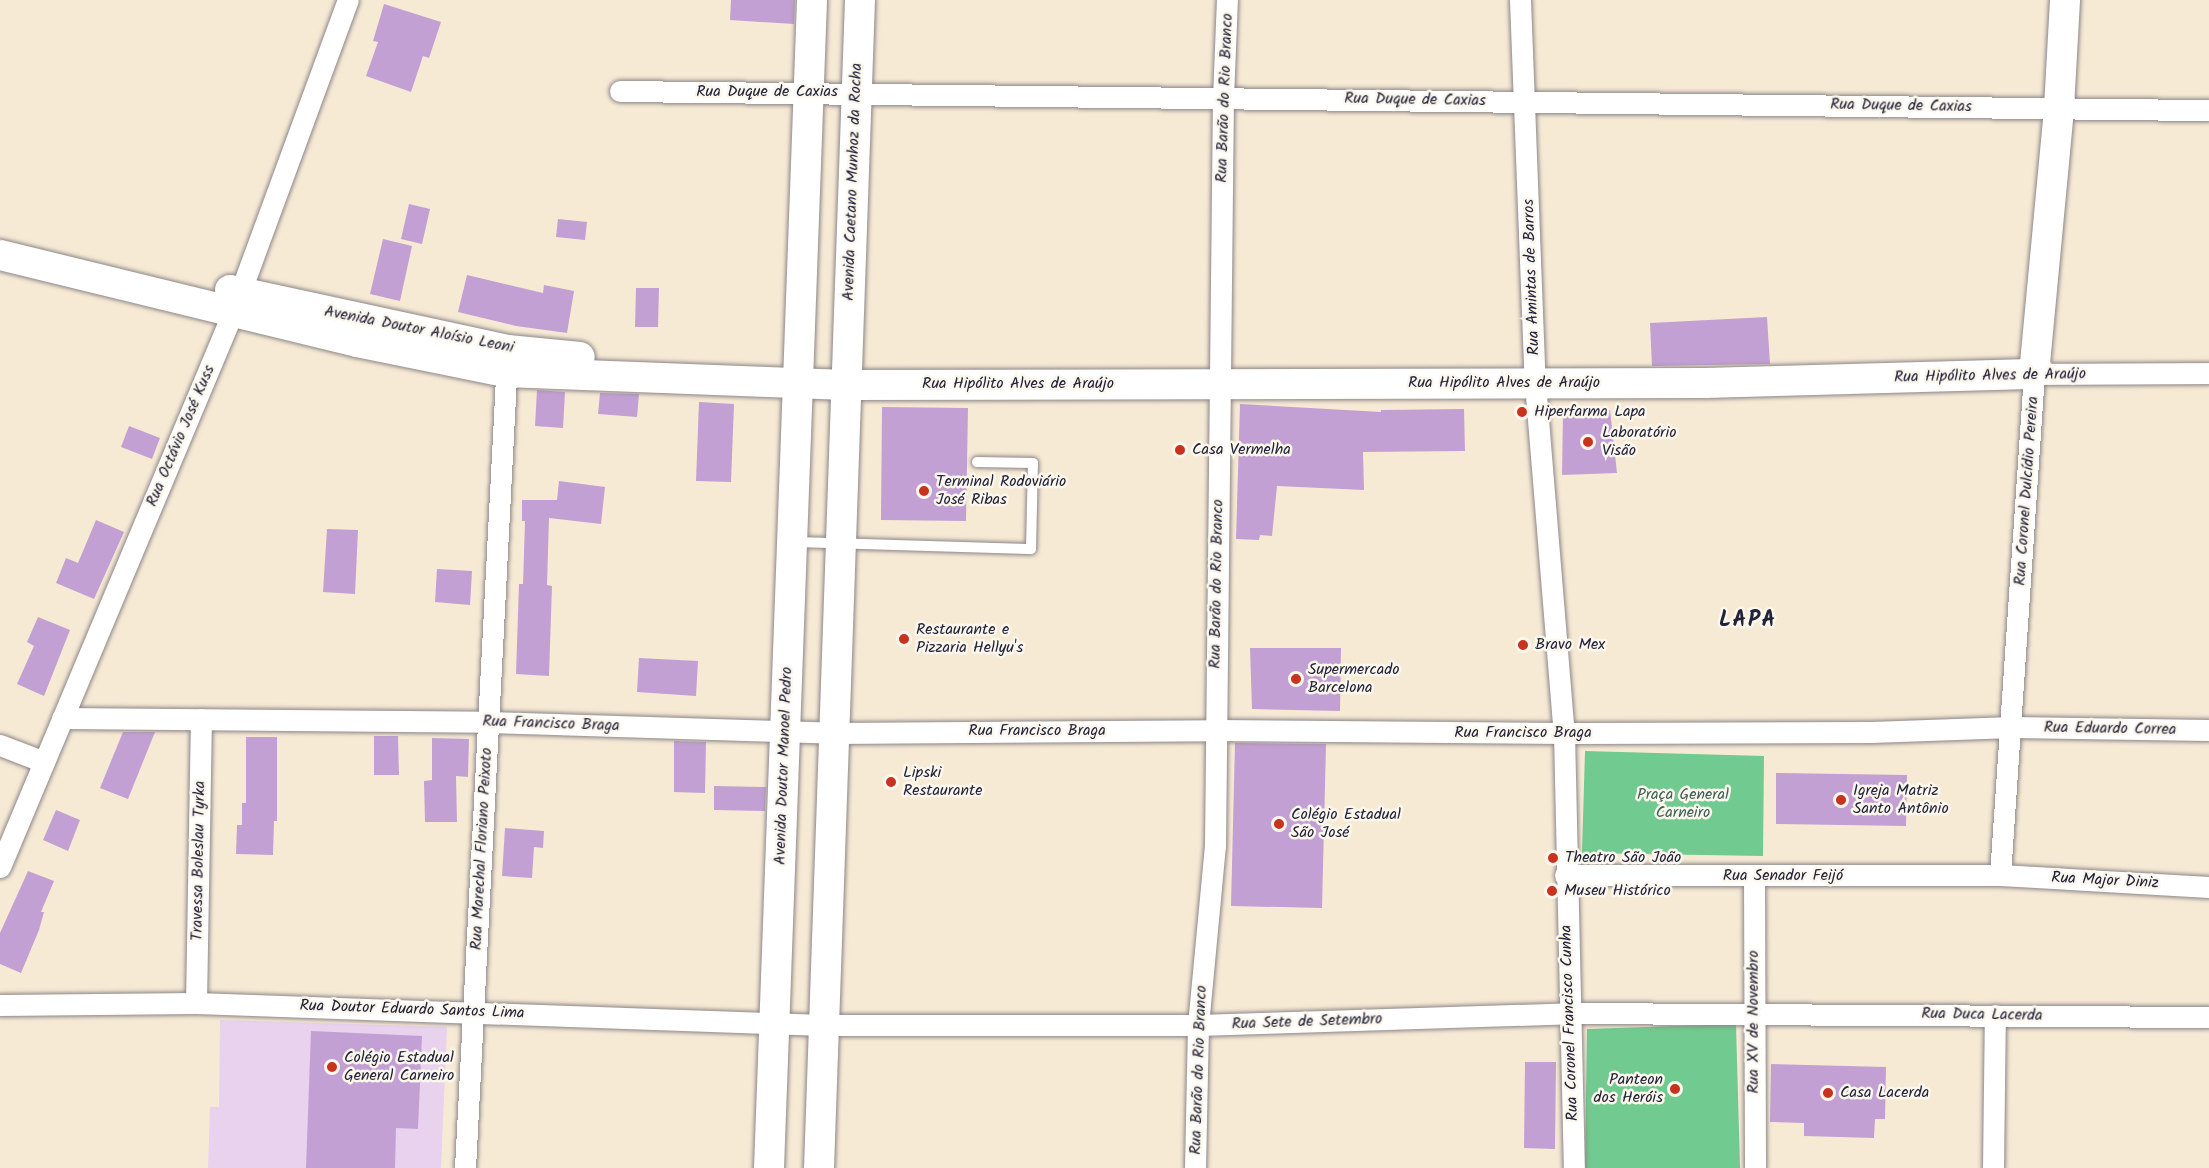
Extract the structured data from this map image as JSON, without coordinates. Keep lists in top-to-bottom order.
{
  "streets": {
    "main road": [
      "Avenida Caetano Munhoz da Rocha",
      "Avenida Doutor Aloísio Leoni",
      "Rua Hipólito Alves de Araújo",
      "Rua Coronel Dulcídio Pereira",
      "Avenida Doutor Manoel Pedro"
    ],
    "street": [
      "Rua Duque de Caxias",
      "Rua Barão do Rio Branco",
      "Rua Amintas de Barros",
      "Rua Octávio José Kuss",
      "Rua Francisco Braga",
      "Rua Eduardo Correa",
      "Rua Marechal Floriano Peixoto",
      "Travessa Boleslau Tyrka",
      "Rua Senador Feijó",
      "Rua Major Diniz",
      "Rua Doutor Eduardo Santos Lima",
      "Rua Duca Lacerda",
      "Rua Sete de Setembro",
      "Rua XV de Novembro",
      "Rua Coronel Francisco Cunha"
    ]
  },
  "crossings": [
    ["Rua Duque de Caxias", "Rua Barão do Rio Branco"],
    ["Rua Duque de Caxias", "Avenida Caetano Munhoz da Rocha"],
    ["Rua Duque de Caxias", "Rua Amintas de Barros"],
    ["Rua Duque de Caxias", "Rua Coronel Dulcídio Pereira"],
    ["Rua Barão do Rio Branco", "Rua Hipólito Alves de Araújo"],
    ["Rua Barão do Rio Branco", "Rua Francisco Braga"],
    ["Rua Barão do Rio Branco", "Rua Sete de Setembro"],
    ["Avenida Caetano Munhoz da Rocha", "Avenida Doutor Aloísio Leoni"],
    ["Avenida Caetano Munhoz da Rocha", "Rua Hipólito Alves de Araújo"],
    ["Rua Amintas de Barros", "Rua Hipólito Alves de Araújo"],
    ["Rua Amintas de Barros", "Rua Francisco Braga"],
    ["Rua Amintas de Barros", "Rua Coronel Francisco Cunha"],
    ["Avenida Doutor Aloísio Leoni", "Rua Hipólito Alves de Araújo"],
    ["Avenida Doutor Aloísio Leoni", "Rua Octávio José Kuss"],
    ["Avenida Doutor Aloísio Leoni", "Avenida Doutor Manoel Pedro"],
    ["Avenida Doutor Aloísio Leoni", "Rua Marechal Floriano Peixoto"],
    ["Rua Hipólito Alves de Araújo", "Rua Coronel Dulcídio Pereira"],
    ["Rua Octávio José Kuss", "Rua Francisco Braga"],
    ["Rua Coronel Dulcídio Pereira", "Rua Francisco Braga"],
    ["Rua Coronel Dulcídio Pereira", "Rua Eduardo Correa"],
    ["Rua Coronel Dulcídio Pereira", "Rua Senador Feijó"],
    ["Rua Coronel Dulcídio Pereira", "Rua Major Diniz"],
    ["Rua Francisco Braga", "Rua Eduardo Correa"],
    ["Rua Francisco Braga", "Avenida Doutor Manoel Pedro"],
    ["Rua Francisco Braga", "Rua Marechal Floriano Peixoto"],
    ["Rua Francisco Braga", "Travessa Boleslau Tyrka"],
    ["Rua Francisco Braga", "Rua Coronel Francisco Cunha"],
    ["Avenida Doutor Manoel Pedro", "Rua Doutor Eduardo Santos Lima"],
    ["Rua Marechal Floriano Peixoto", "Rua Doutor Eduardo Santos Lima"],
    ["Travessa Boleslau Tyrka", "Rua Doutor Eduardo Santos Lima"],
    ["Rua Senador Feijó", "Rua Major Diniz"],
    ["Rua Senador Feijó", "Rua XV de Novembro"],
    ["Rua Senador Feijó", "Rua Coronel Francisco Cunha"],
    ["Rua Doutor Eduardo Santos Lima", "Rua Sete de Setembro"],
    ["Rua Duca Lacerda", "Rua Sete de Setembro"],
    ["Rua Duca Lacerda", "Rua XV de Novembro"],
    ["Rua Sete de Setembro", "Rua XV de Novembro"],
    ["Rua Sete de Setembro", "Rua Coronel Francisco Cunha"]
  ],
  "districts": ["LAPA"],
  "parks": ["Praça General Carneiro"],
  "places": [
    "Hiperfarma Lapa",
    "Laboratório Visão",
    "Casa Vermelha",
    "Terminal Rodoviário José Ribas",
    "Restaurante e Pizzaria Hellyu's",
    "Bravo Mex",
    "Supermercado Barcelona",
    "Lipski Restaurante",
    "Igreja Matriz Santo Antônio",
    "Colégio Estadual São José",
    "Theatro São João",
    "Museu Histórico",
    "Colégio Estadual General Carneiro",
    "Panteon dos Heróis",
    "Casa Lacerda"
  ]
}
